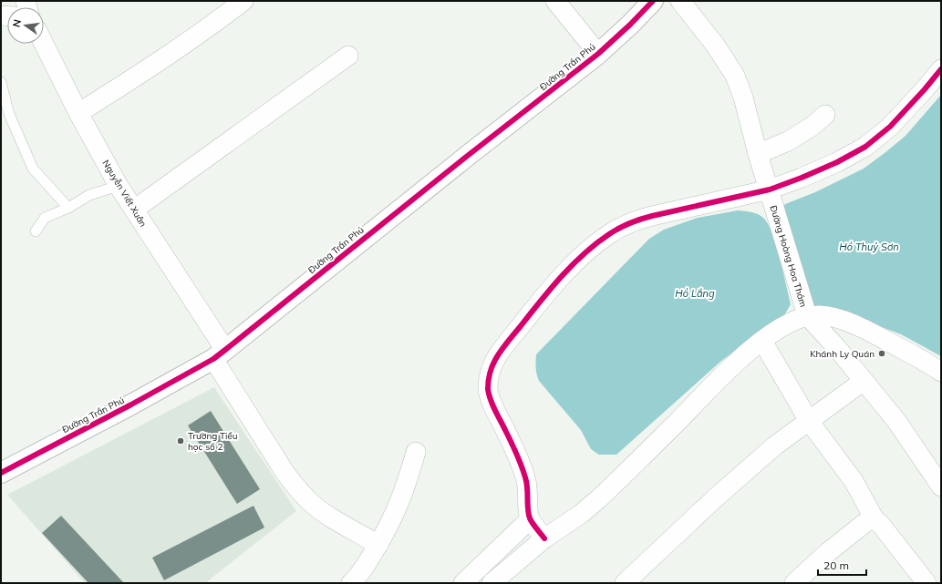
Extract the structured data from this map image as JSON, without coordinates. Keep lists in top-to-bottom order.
{
  "streets": {
    "street": ["Đường Trần Phú", "Nguyễn Viết Xuân", "Đường Hoàng Hoa Thám"]
  },
  "crossings": [
    ["Đường Trần Phú", "Nguyễn Viết Xuân"]
  ],
  "water": ["Hồ Thuỷ Sơn", "Hồ Lắng"],
  "places": ["Khánh Ly Quán", "Trường Tiểu học số 2"],
  "scale_bar": "20 m",
  "north": "left"
}
